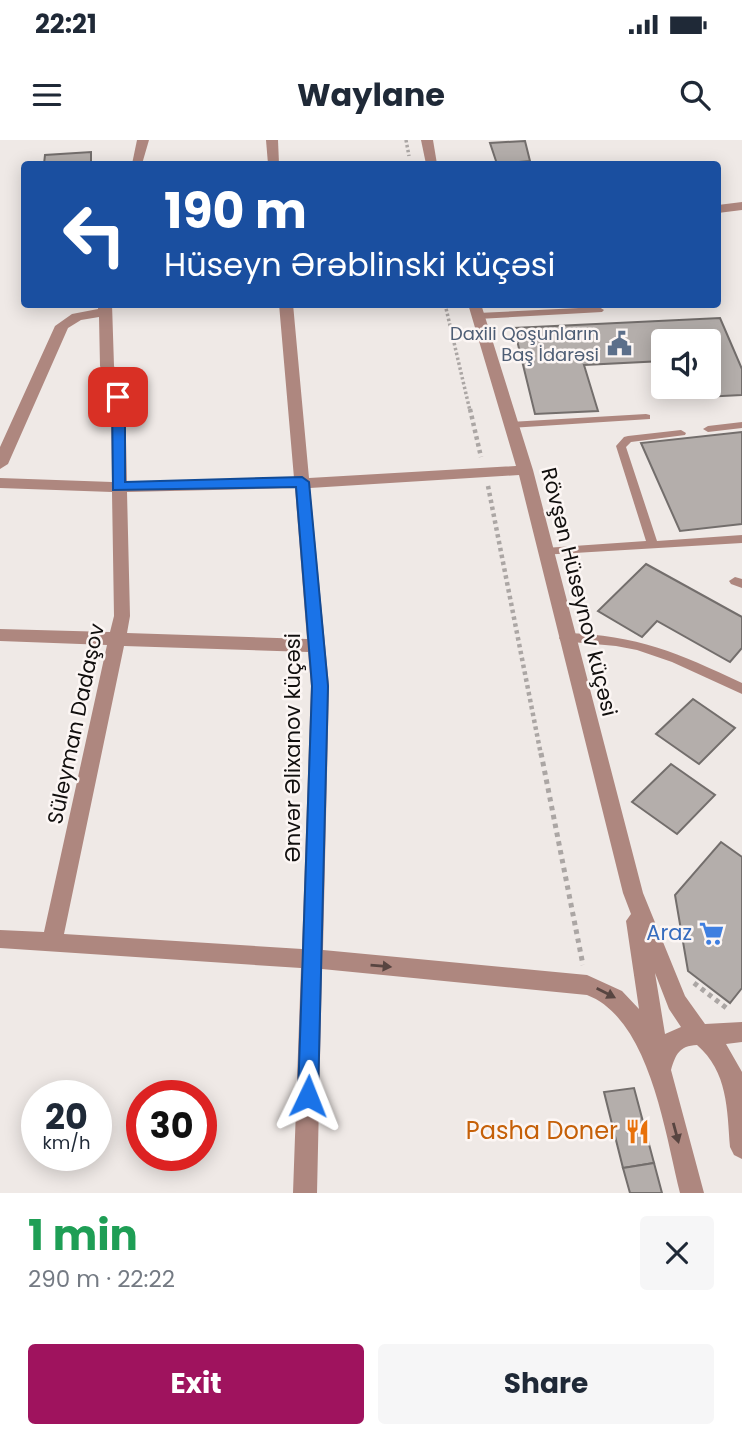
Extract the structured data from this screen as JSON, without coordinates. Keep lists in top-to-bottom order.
{
  "streets": {
    "street": ["Rövşən Hüseynov küçəsi", "Süleyman Dadaşov", "Ənvər Əlixanov küçəsi"]
  },
  "places": {
    "public building": ["Daxili Qoşunların Baş İdarəsi"],
    "supermarket": ["Araz"],
    "restaurant": ["Pasha Doner"]
  },
  "page": {
    "status": "22:21",
    "header": "Waylane",
    "turn": ["190 m", "Hüseyn Ərəblinski küçəsi"],
    "speed": "20 km/h",
    "limit": "30",
    "heading": ["1 min", "290 m · 22:22"],
    "buttons": ["Exit", "Share"]
  }
}
